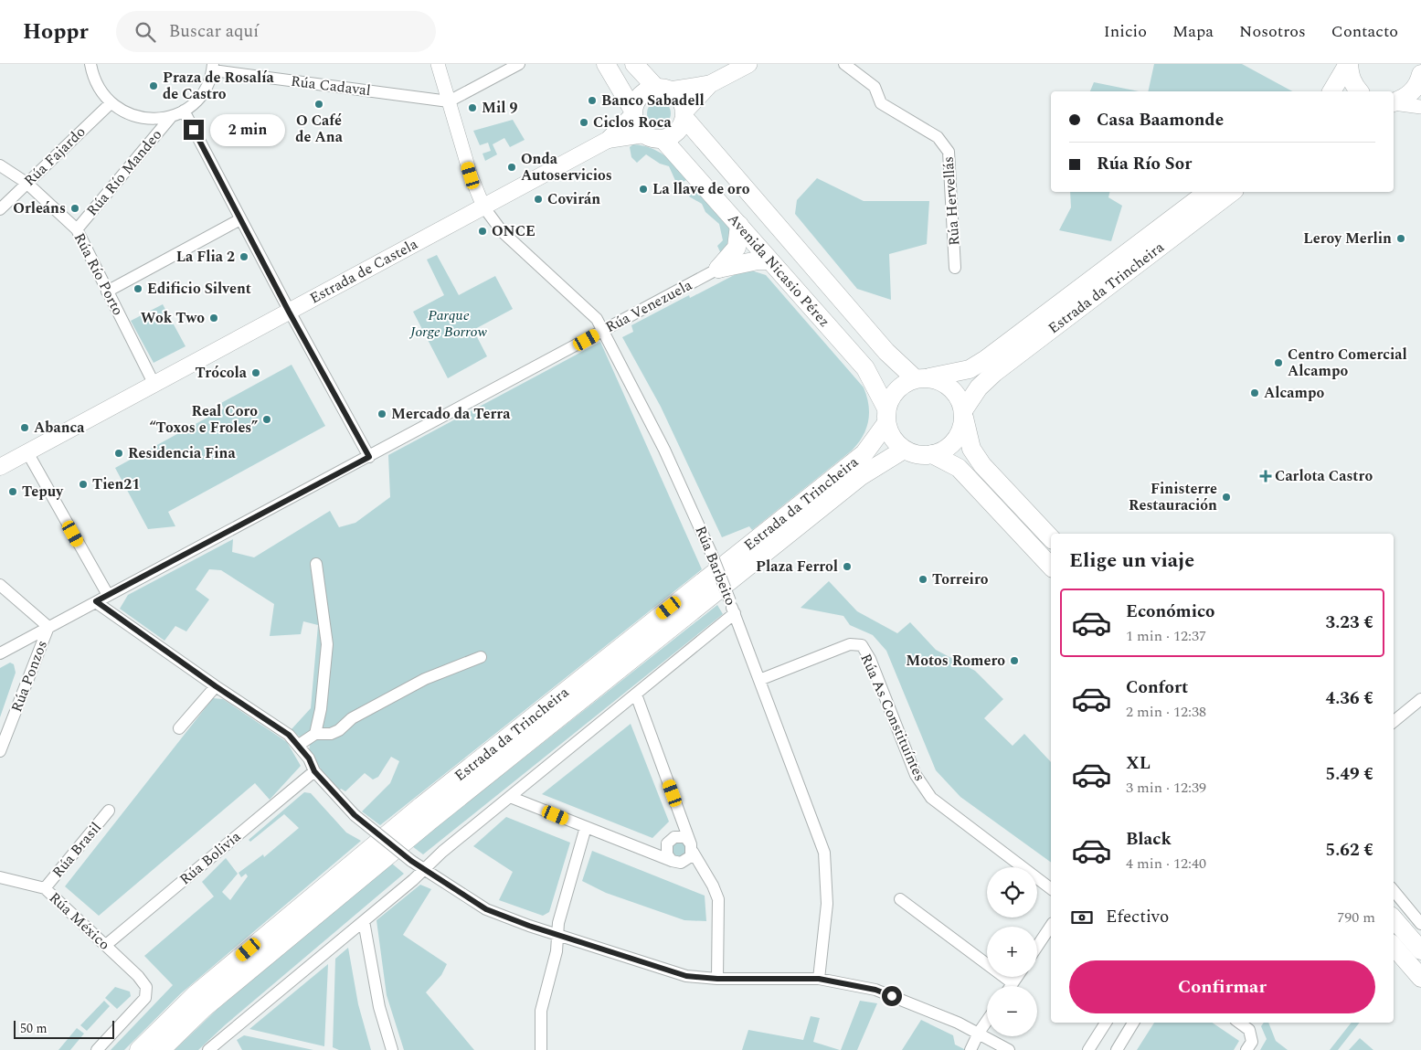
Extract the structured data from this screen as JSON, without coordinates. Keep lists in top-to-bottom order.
{
  "streets": {
    "highway": ["Avenida Nicasio Pérez", "Estrada da Trincheira"],
    "main road": ["Estrada de Castela"],
    "street": [
      "Rúa Cadaval",
      "Rúa Fajardo",
      "Rúa Río Mandeo",
      "Rúa Hervellás",
      "Rúa Río Porto",
      "Rúa Venezuela",
      "Rúa Barbeito",
      "Rúa Ponzos",
      "Rúa As Constituíntes",
      "Rúa Brasil",
      "Rúa Bolivia",
      "Rúa México"
    ]
  },
  "crossings": [
    ["Rúa Fajardo", "Rúa Río Porto"],
    ["Rúa Río Mandeo", "Rúa Río Porto"],
    ["Avenida Nicasio Pérez", "Estrada da Trincheira"],
    ["Estrada de Castela", "Rúa Río Porto"],
    ["Estrada de Castela", "Rúa Barbeito"],
    ["Rúa Venezuela", "Rúa Barbeito"],
    ["Rúa Venezuela", "Rúa Ponzos"],
    ["Rúa Barbeito", "Rúa As Constituíntes"],
    ["Rúa Brasil", "Rúa México"],
    ["Rúa Bolivia", "Rúa México"]
  ],
  "parks": ["Parque Jorge Borrow"],
  "places": {
    "other": [
      "Praza de Rosalía de Castro",
      "Banco Sabadell",
      "O Café de Ana",
      "Mil 9",
      "Ciclos Roca",
      "Onda Autoservicios",
      "La llave de oro",
      "Covirán",
      "Orleáns",
      "ONCE",
      "Leroy Merlin",
      "La Flia 2",
      "Edificio Silvent",
      "Wok Two",
      "Centro Comercial Alcampo",
      "Trócola",
      "Alcampo",
      "Mercado da Terra",
      "Real Coro “Toxos e Froles”",
      "Abanca",
      "Residencia Fina",
      "Tien21",
      "Tepuy",
      "Finisterre Restauración",
      "Plaza Ferrol",
      "Torreiro",
      "Motos Romero"
    ],
    "health": ["Carlota Castro"]
  },
  "scale_bar": "50 m",
  "page": {
    "header": "Hoppr",
    "search": "Buscar aquí",
    "nav": [
      "Inicio",
      "Mapa",
      "Nosotros",
      "Contacto"
    ],
    "banner": ["Casa Baamonde", "Rúa Río Sor"],
    "bubble": "2 min",
    "heading": "Elige un viaje",
    "list": [
      {
        "name": "Económico",
        "note": "1 min · 12:37",
        "value": "3.23 €"
      },
      {
        "name": "Confort",
        "note": "2 min · 12:38",
        "value": "4.36 €"
      },
      {
        "name": "XL",
        "note": "3 min · 12:39",
        "value": "5.49 €"
      },
      {
        "name": "Black",
        "note": "4 min · 12:40",
        "value": "5.62 €"
      }
    ],
    "map_buttons": ["+", "−"],
    "pay": ["Efectivo", "790 m"],
    "buttons": "Confirmar",
    "scale": "50 m"
  }
}
